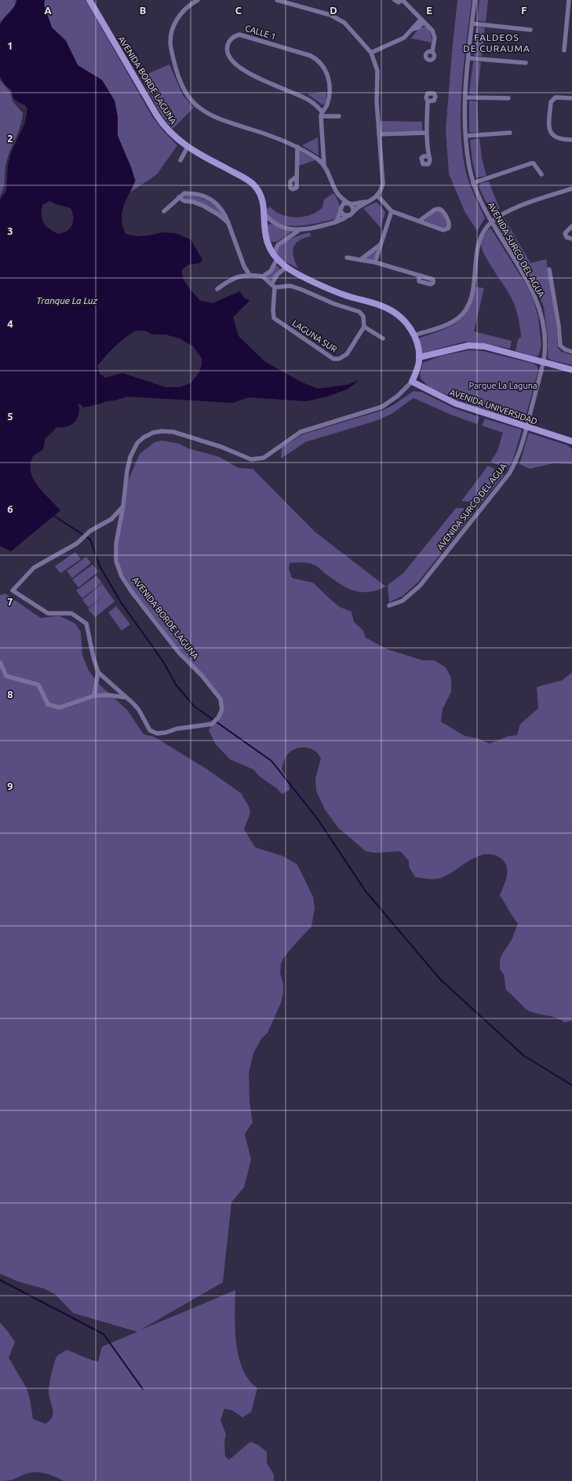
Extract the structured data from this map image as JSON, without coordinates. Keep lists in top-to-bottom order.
{
  "streets": {
    "street": [
      "CALLE 1",
      "AVENIDA BORDE LAGUNA",
      "AVENIDA SURCO DEL AGUA",
      "LAGUNA SUR",
      "AVENIDA UNIVERSIDAD"
    ]
  },
  "crossings": [
    ["AVENIDA BORDE LAGUNA", "AVENIDA UNIVERSIDAD"],
    ["AVENIDA SURCO DEL AGUA", "AVENIDA UNIVERSIDAD"]
  ],
  "districts": ["FALDEOS DE CURAUMA"],
  "water": ["Tranque La Luz"],
  "parks": ["Parque La Laguna"],
  "grid": {
    "columns": [
      "A",
      "B",
      "C",
      "D",
      "E",
      "F"
    ],
    "rows": [
      "1",
      "2",
      "3",
      "4",
      "5",
      "6",
      "7",
      "8",
      "9"
    ]
  }
}
